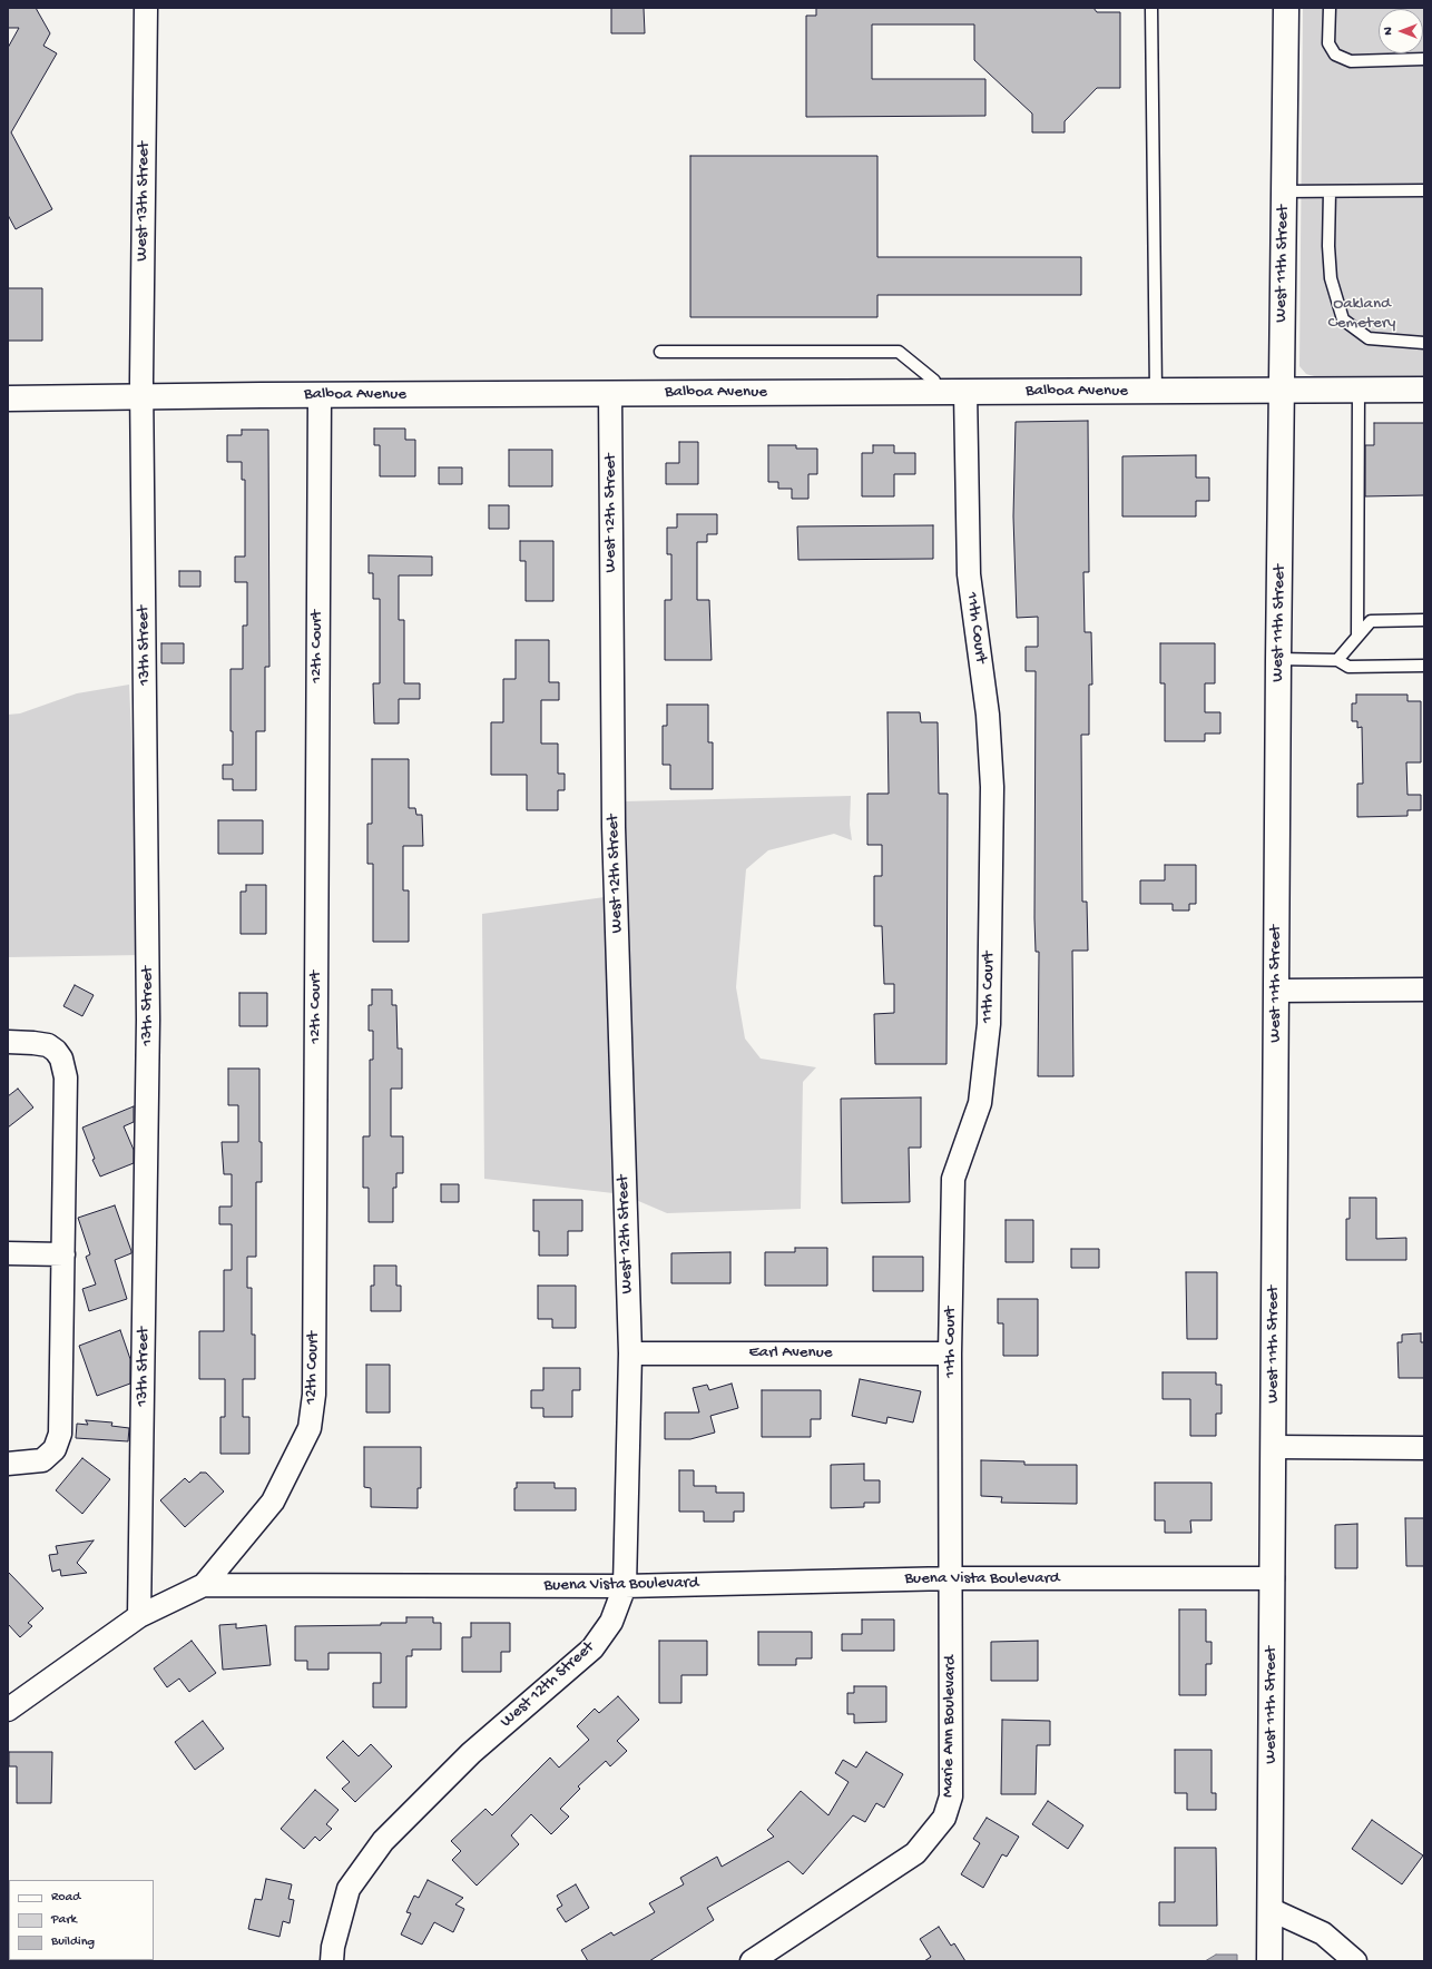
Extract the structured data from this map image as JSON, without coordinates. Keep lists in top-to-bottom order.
{
  "streets": {
    "main road": ["West 11th Street", "Balboa Avenue"],
    "street": [
      "West 13th Street",
      "West 12th Street",
      "11th Court",
      "13th Street",
      "12th Court",
      "Earl Avenue",
      "Buena Vista Boulevard",
      "Marie Ann Boulevard"
    ]
  },
  "crossings": [
    ["West 13th Street", "Balboa Avenue"],
    ["West 13th Street", "13th Street"],
    ["West 11th Street", "Balboa Avenue"],
    ["West 11th Street", "Buena Vista Boulevard"],
    ["Balboa Avenue", "West 12th Street"],
    ["Balboa Avenue", "11th Court"],
    ["Balboa Avenue", "13th Street"],
    ["Balboa Avenue", "12th Court"],
    ["West 12th Street", "Earl Avenue"],
    ["West 12th Street", "Buena Vista Boulevard"],
    ["11th Court", "Earl Avenue"],
    ["11th Court", "Buena Vista Boulevard"],
    ["11th Court", "Marie Ann Boulevard"],
    ["13th Street", "Buena Vista Boulevard"],
    ["12th Court", "Buena Vista Boulevard"],
    ["Buena Vista Boulevard", "Marie Ann Boulevard"]
  ],
  "parks": ["Oakland Cemetery"],
  "legend": ["Road", "Park", "Building"],
  "north": "left"
}
